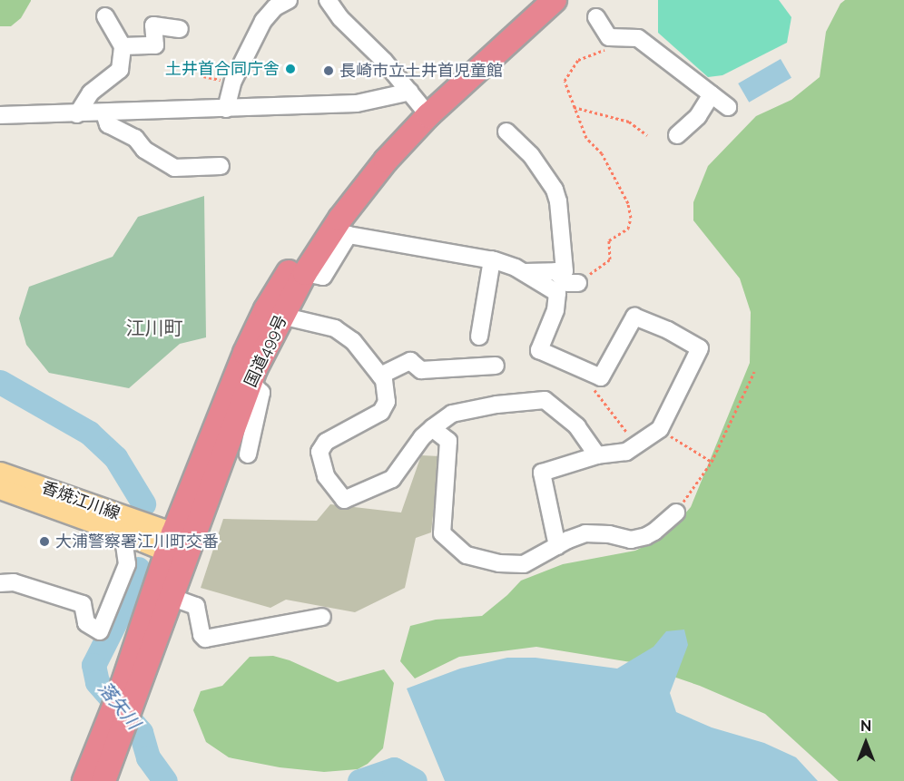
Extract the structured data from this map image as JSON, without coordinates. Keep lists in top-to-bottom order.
{
  "streets": {
    "highway": ["国道499号"],
    "main road": ["香焼江川線"]
  },
  "crossings": [
    ["国道499号", "香焼江川線"]
  ],
  "districts": ["江川町"],
  "water": ["落矢川"],
  "places": ["土井首合同庁舎", "長崎市立土井首児童館", "大浦警察署江川町交番"],
  "north": "top"
}
